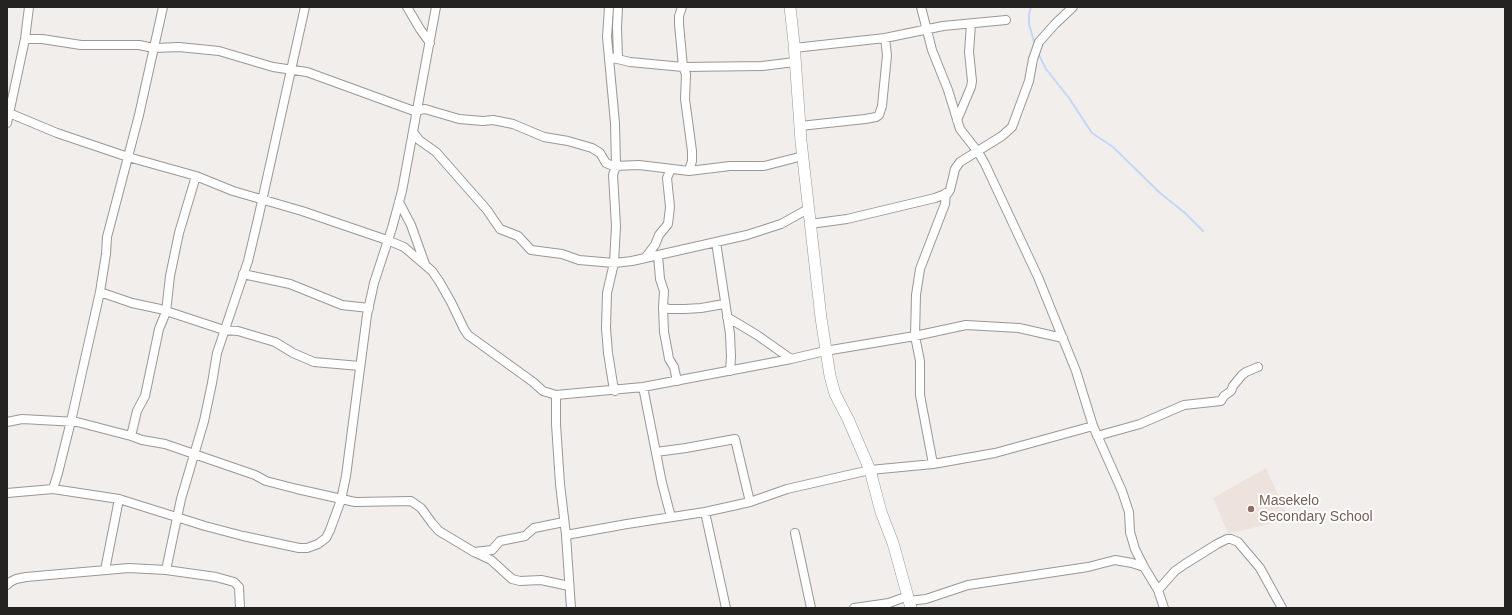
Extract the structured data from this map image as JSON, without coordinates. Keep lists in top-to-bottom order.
{
  "places": ["Masekelo Secondary School"]
}
